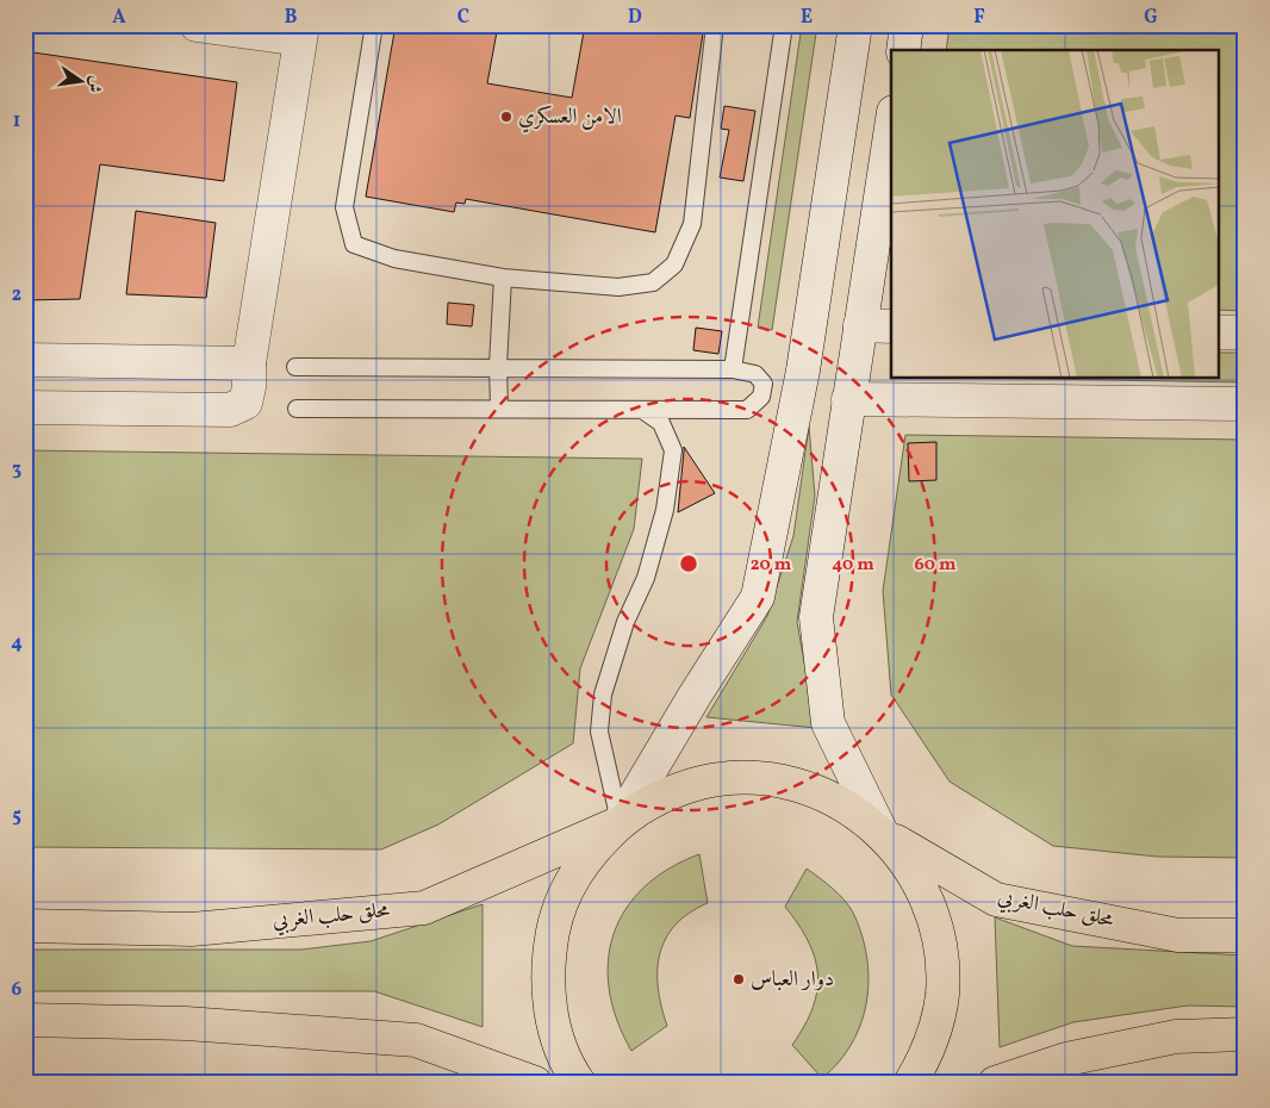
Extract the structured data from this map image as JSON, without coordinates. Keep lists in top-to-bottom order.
{
  "streets": {
    "highway": ["محلق حلب الغربي"]
  },
  "places": ["الامن العسكري", "دوار العباس"],
  "north": "right",
  "grid": {
    "columns": [
      "A",
      "B",
      "C",
      "D",
      "E",
      "F",
      "G"
    ],
    "rows": [
      "1",
      "2",
      "3",
      "4",
      "5",
      "6"
    ]
  },
  "rings": ["20 m", "40 m", "60 m"]
}
